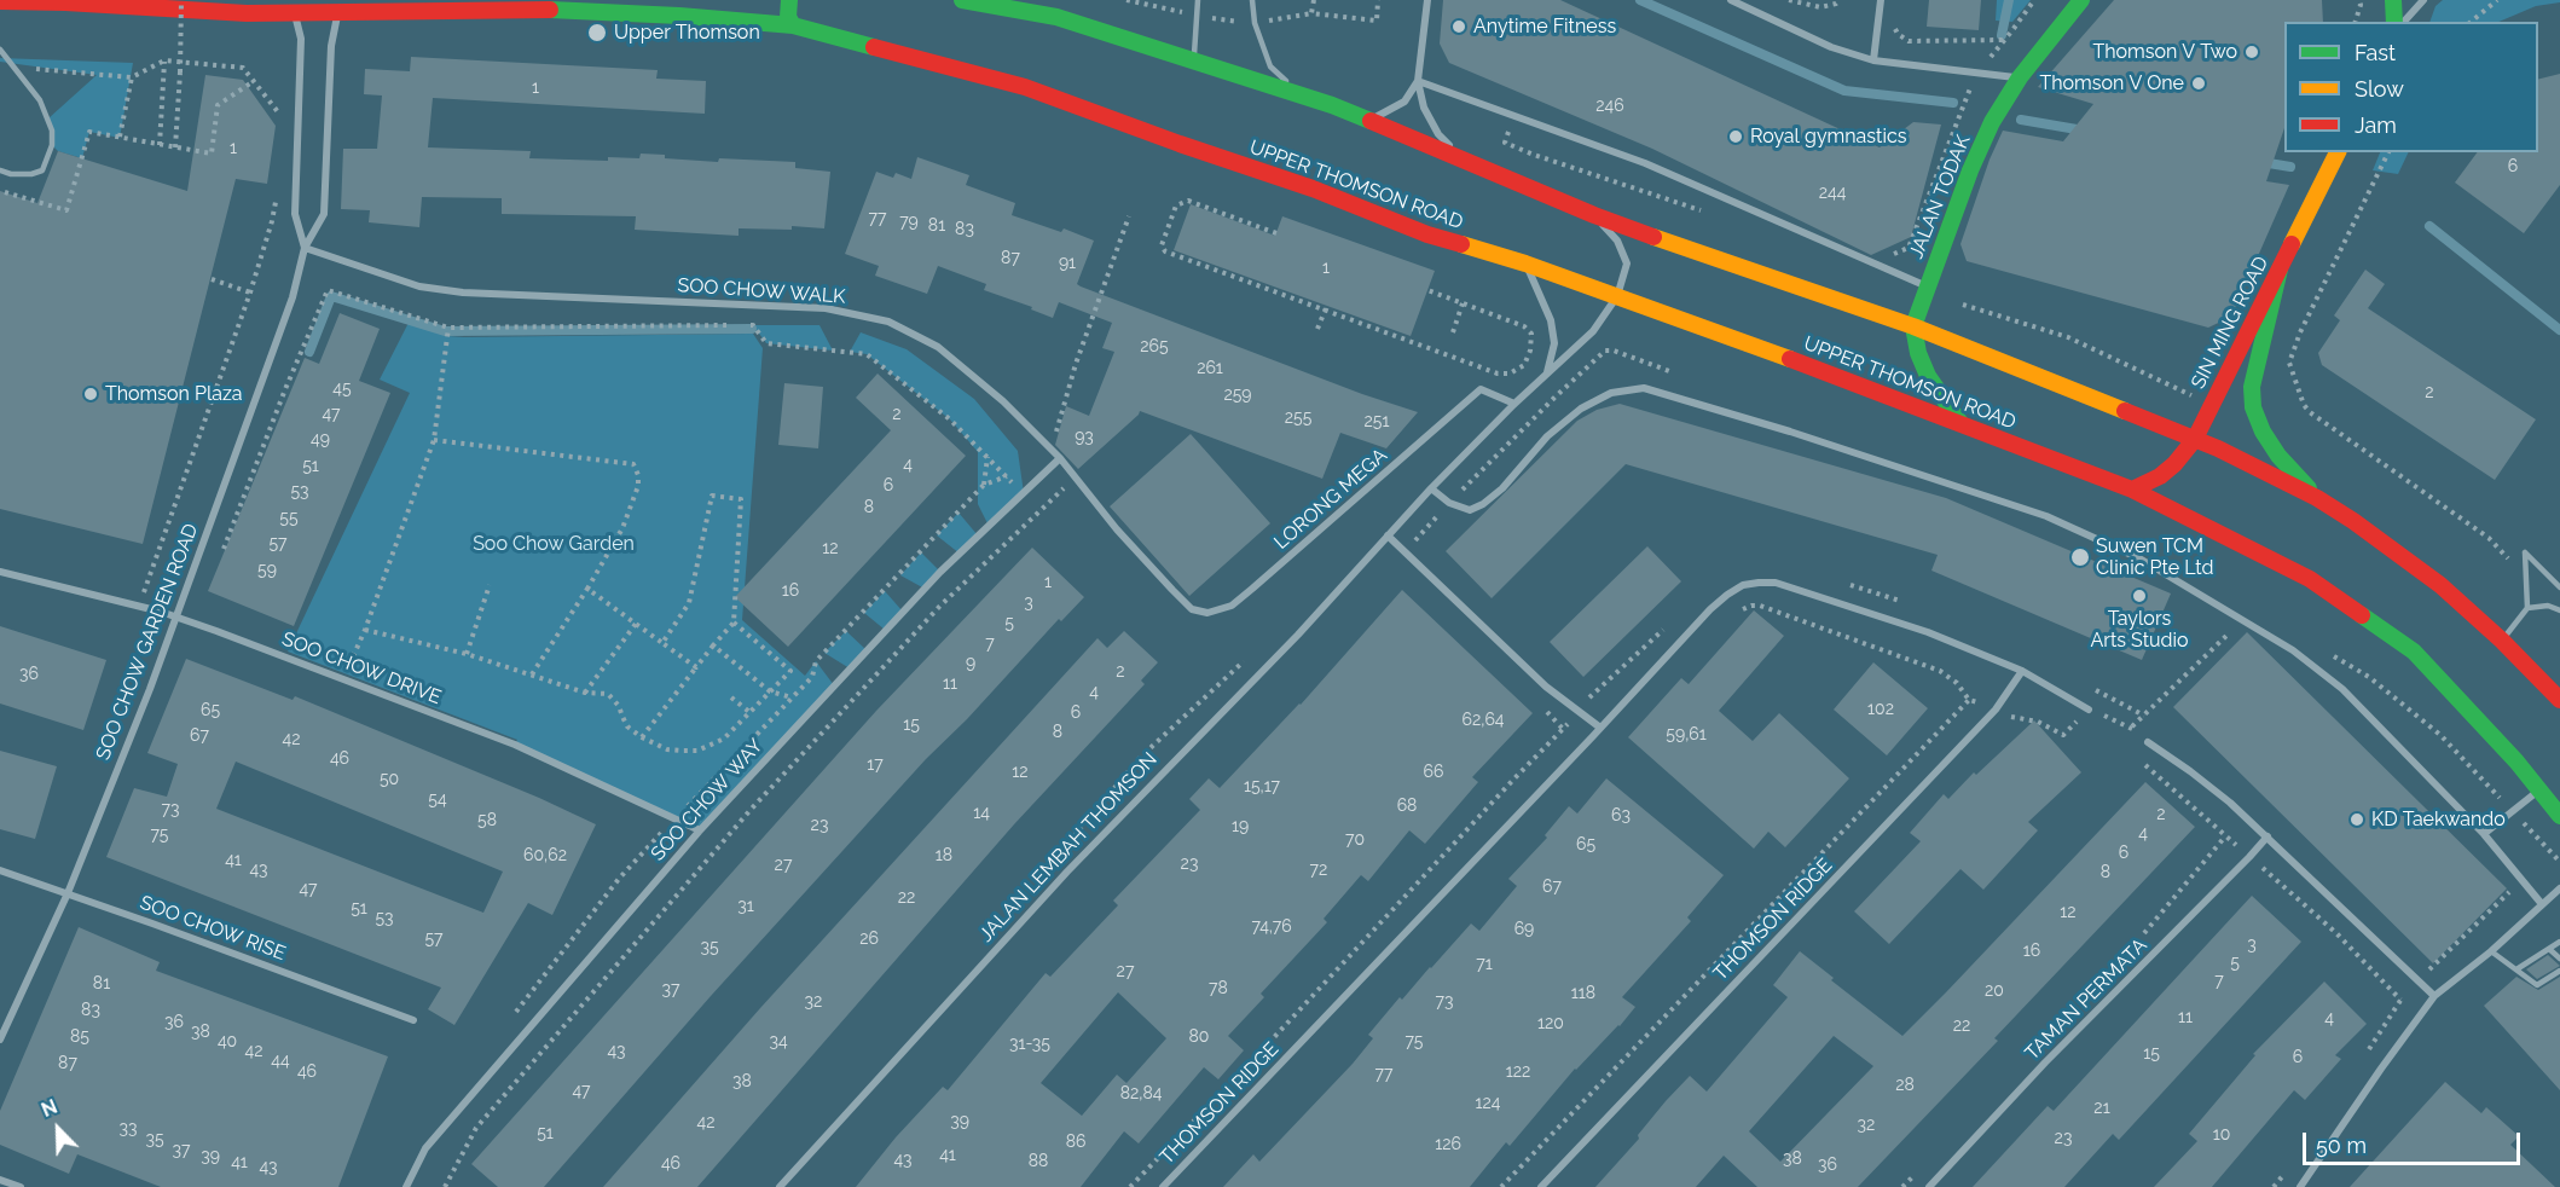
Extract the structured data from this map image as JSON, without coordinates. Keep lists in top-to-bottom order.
{
  "streets": {
    "main road": ["UPPER THOMSON ROAD", "JALAN TODAK", "SIN MING ROAD"],
    "street": [
      "SOO CHOW WALK",
      "LORONG MEGA",
      "SOO CHOW GARDEN ROAD",
      "SOO CHOW DRIVE",
      "SOO CHOW WAY",
      "JALAN LEMBAH THOMSON",
      "THOMSON RIDGE",
      "SOO CHOW RISE",
      "TAMAN PERMATA"
    ]
  },
  "crossings": [
    ["UPPER THOMSON ROAD", "SIN MING ROAD"],
    ["UPPER THOMSON ROAD", "SOO CHOW GARDEN ROAD"],
    ["SOO CHOW WALK", "LORONG MEGA"],
    ["SOO CHOW WALK", "SOO CHOW GARDEN ROAD"],
    ["SOO CHOW WALK", "SOO CHOW WAY"],
    ["SOO CHOW GARDEN ROAD", "SOO CHOW DRIVE"],
    ["SOO CHOW GARDEN ROAD", "SOO CHOW RISE"],
    ["SOO CHOW DRIVE", "SOO CHOW WAY"]
  ],
  "parks": ["Soo Chow Garden"],
  "places": [
    "Anytime Fitness",
    "Upper Thomson",
    "Thomson V Two",
    "Thomson V One",
    "Royal gymnastics",
    "Thomson Plaza",
    "Suwen TCM Clinic Pte Ltd",
    "Taylors Arts Studio",
    "KD Taekwando"
  ],
  "house_numbers": [
    "1",
    "246",
    "1",
    "6",
    "244",
    "77",
    "79",
    "81",
    "83",
    "87",
    "91",
    "1",
    "265",
    "261",
    "45",
    "2",
    "259",
    "47",
    "2",
    "255",
    "251",
    "93",
    "49",
    "4",
    "51",
    "6",
    "53",
    "8",
    "55",
    "57",
    "12",
    "59",
    "1",
    "16",
    "3",
    "5",
    "7",
    "9",
    "2",
    "36",
    "11",
    "4",
    "102",
    "65",
    "6",
    "62,64",
    "15",
    "8",
    "59,61",
    "67",
    "42",
    "46",
    "17",
    "12",
    "66",
    "50",
    "15,17",
    "54",
    "68",
    "73",
    "14",
    "2",
    "63",
    "58",
    "23",
    "19",
    "4",
    "75",
    "70",
    "65",
    "6",
    "60,62",
    "18",
    "41",
    "23",
    "27",
    "43",
    "72",
    "8",
    "67",
    "47",
    "22",
    "31",
    "51",
    "12",
    "53",
    "74,76",
    "69",
    "57",
    "26",
    "3",
    "35",
    "16",
    "5",
    "71",
    "27",
    "7",
    "81",
    "78",
    "37",
    "20",
    "118",
    "32",
    "73",
    "83",
    "11",
    "4",
    "36",
    "120",
    "22",
    "38",
    "85",
    "80",
    "40",
    "34",
    "75",
    "31-35",
    "42",
    "43",
    "15",
    "6",
    "44",
    "87",
    "46",
    "122",
    "77",
    "38",
    "28",
    "47",
    "82,84",
    "124",
    "21",
    "39",
    "42",
    "32",
    "33",
    "51",
    "10",
    "23",
    "35",
    "86",
    "126",
    "37",
    "41",
    "39",
    "38",
    "43",
    "88",
    "41",
    "46",
    "36",
    "43"
  ],
  "legend": ["Fast", "Slow", "Jam"],
  "scale_bar": "50 m",
  "north": "top left"
}
